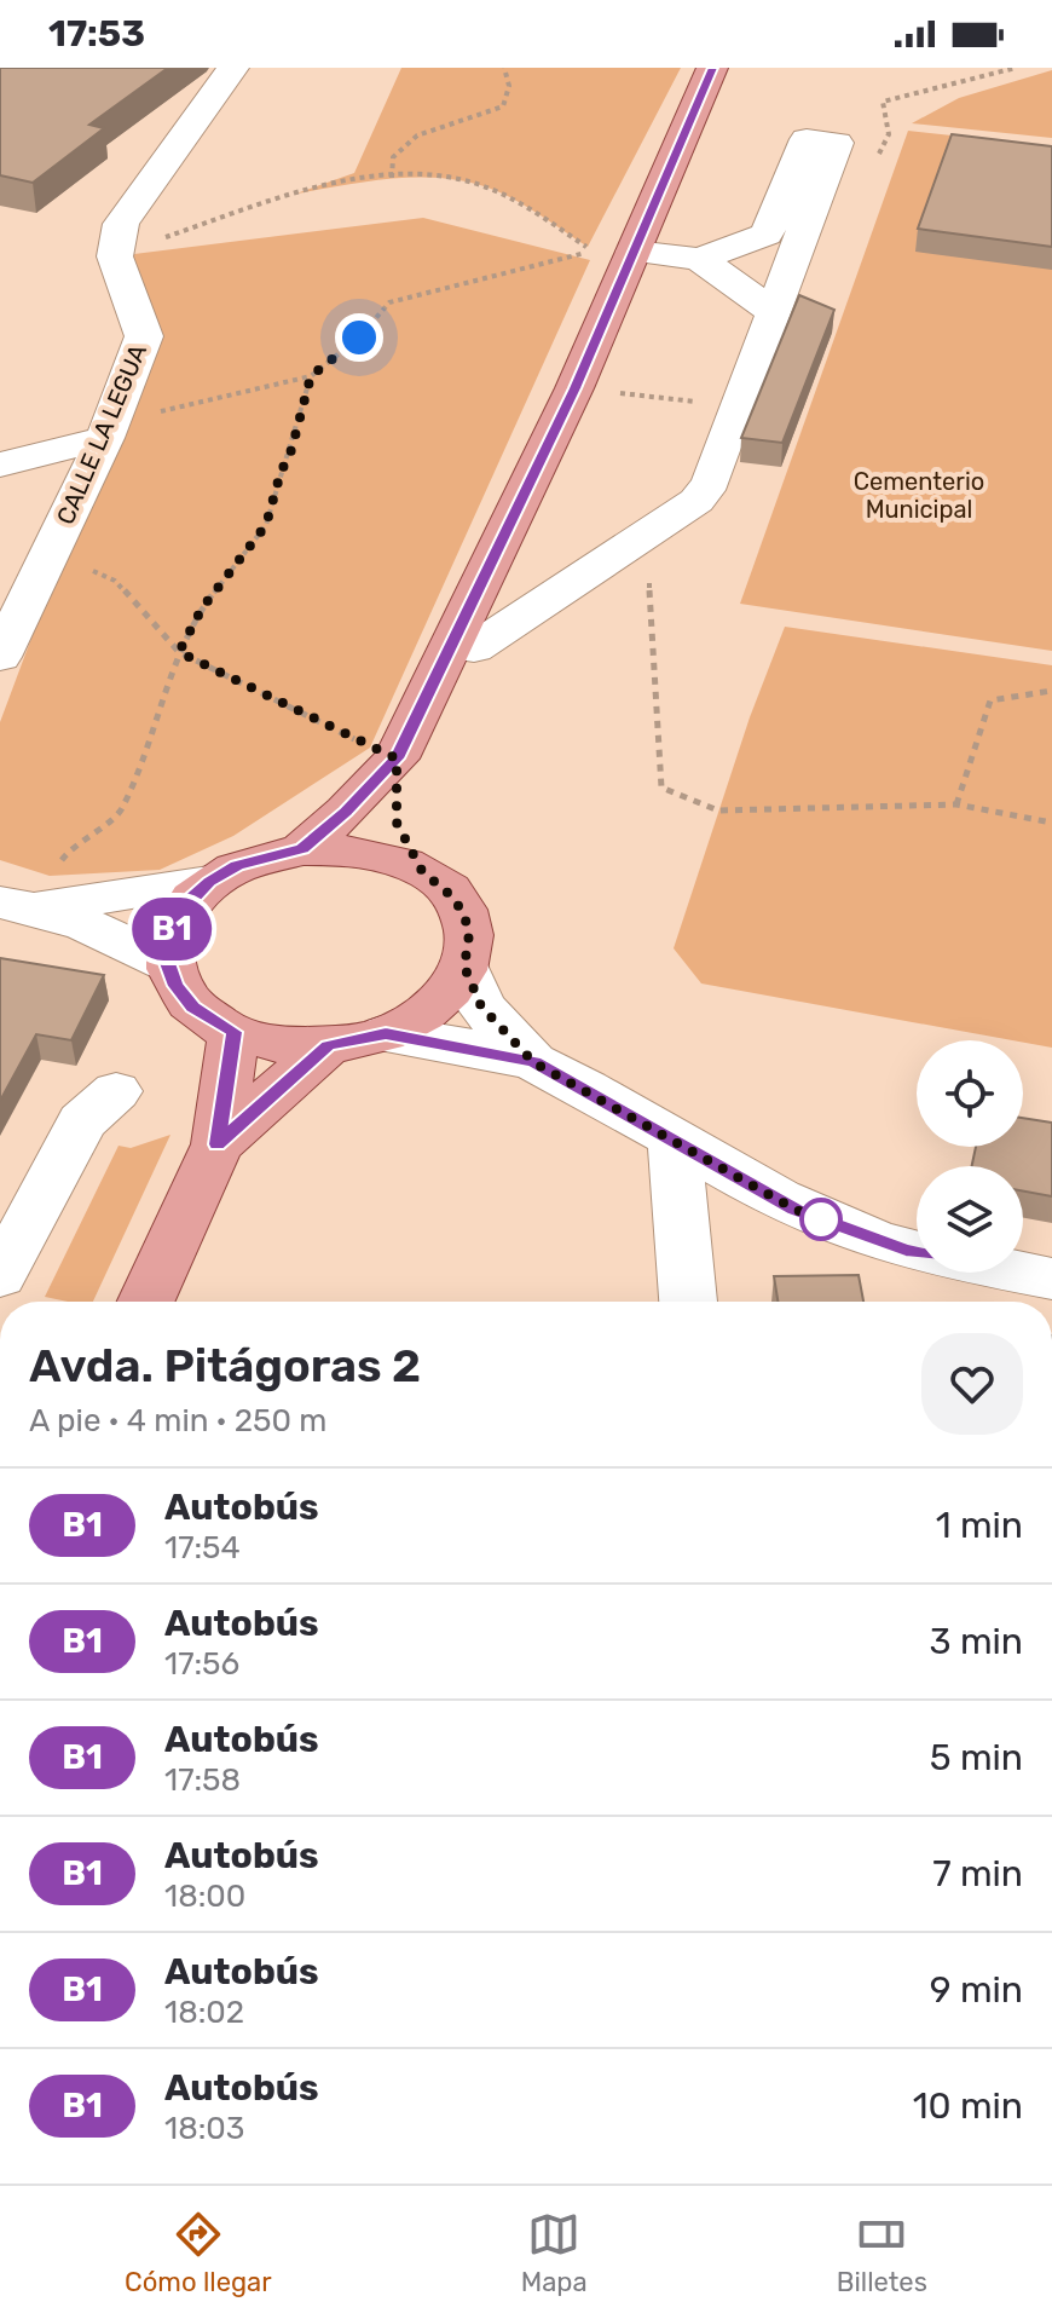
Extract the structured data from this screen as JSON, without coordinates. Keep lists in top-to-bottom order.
{
  "streets": {
    "street": ["CALLE LA LEGUA"]
  },
  "parks": ["Cementerio Municipal"],
  "lines": ["bus line B1"],
  "page": {
    "status": "17:53",
    "on_map": "B1",
    "heading": ["Avda. Pitágoras 2", "A pie · 4 min · 250 m"],
    "list": [
      {
        "mark": "B1",
        "name": "Autobús",
        "note": "17:54",
        "value": "1 min"
      },
      {
        "mark": "B1",
        "name": "Autobús",
        "note": "17:56",
        "value": "3 min"
      },
      {
        "mark": "B1",
        "name": "Autobús",
        "note": "17:58",
        "value": "5 min"
      },
      {
        "mark": "B1",
        "name": "Autobús",
        "note": "18:00",
        "value": "7 min"
      },
      {
        "mark": "B1",
        "name": "Autobús",
        "note": "18:02",
        "value": "9 min"
      },
      {
        "mark": "B1",
        "name": "Autobús",
        "note": "18:03",
        "value": "10 min"
      }
    ],
    "tabs": ["Cómo llegar", "Mapa", "Billetes"]
  }
}
